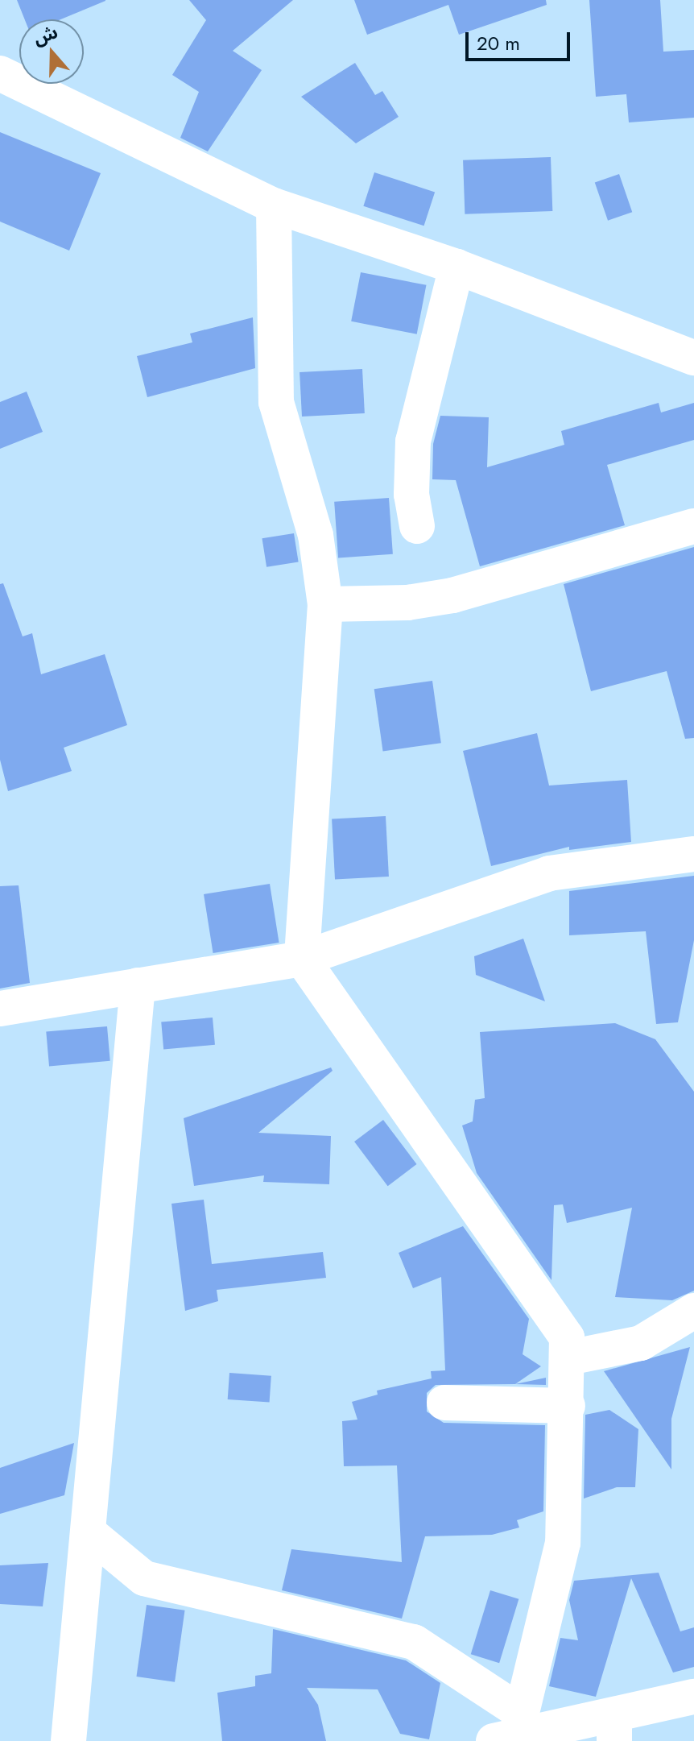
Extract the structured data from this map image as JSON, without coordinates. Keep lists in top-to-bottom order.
{
  "scale_bar": "20 m",
  "north": "top"
}
